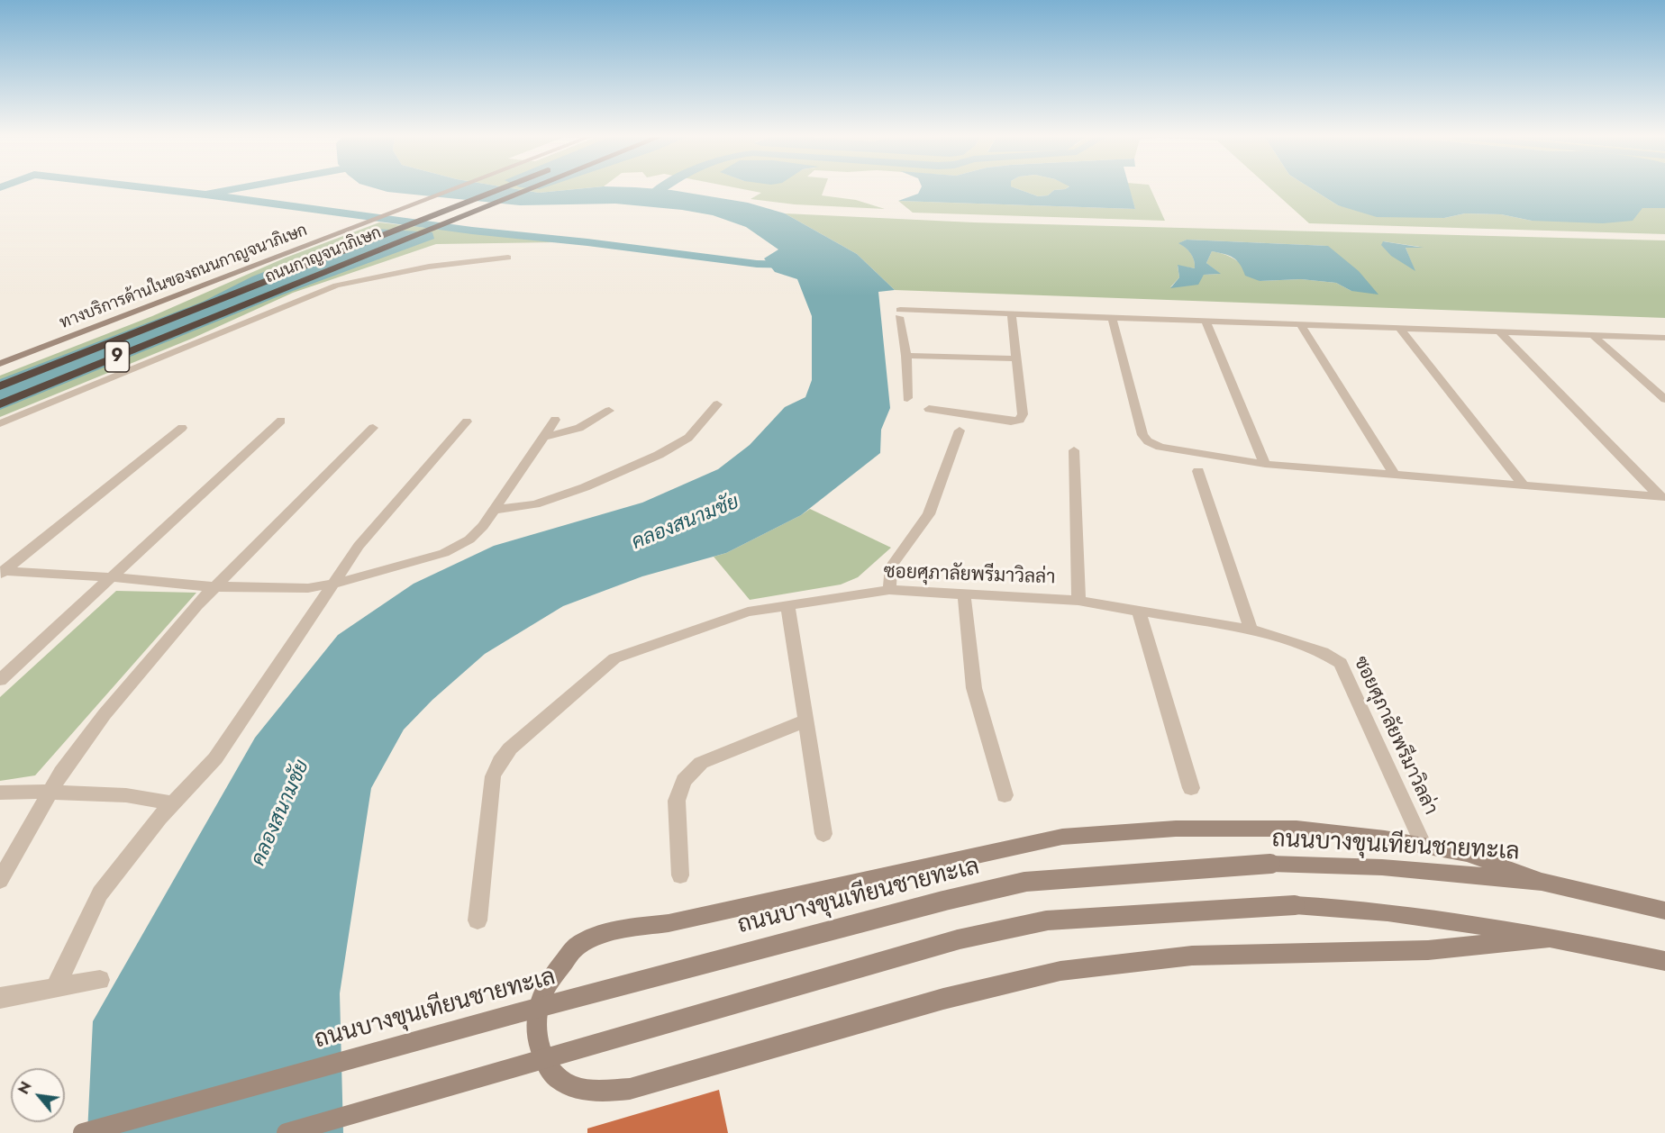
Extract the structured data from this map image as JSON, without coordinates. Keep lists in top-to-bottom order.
{
  "streets": {
    "highway": ["ถนนกาญจนาภิเษก", "9"],
    "main road": ["ทางบริการด้านในของถนนกาญจนาภิเษก", "ถนนบางขุนเทียนชายทะเล"],
    "street": ["ซอยศุภาลัยพรีมาวิลล่า"]
  },
  "water": ["คลองสนามชัย"],
  "north": "top left"
}
